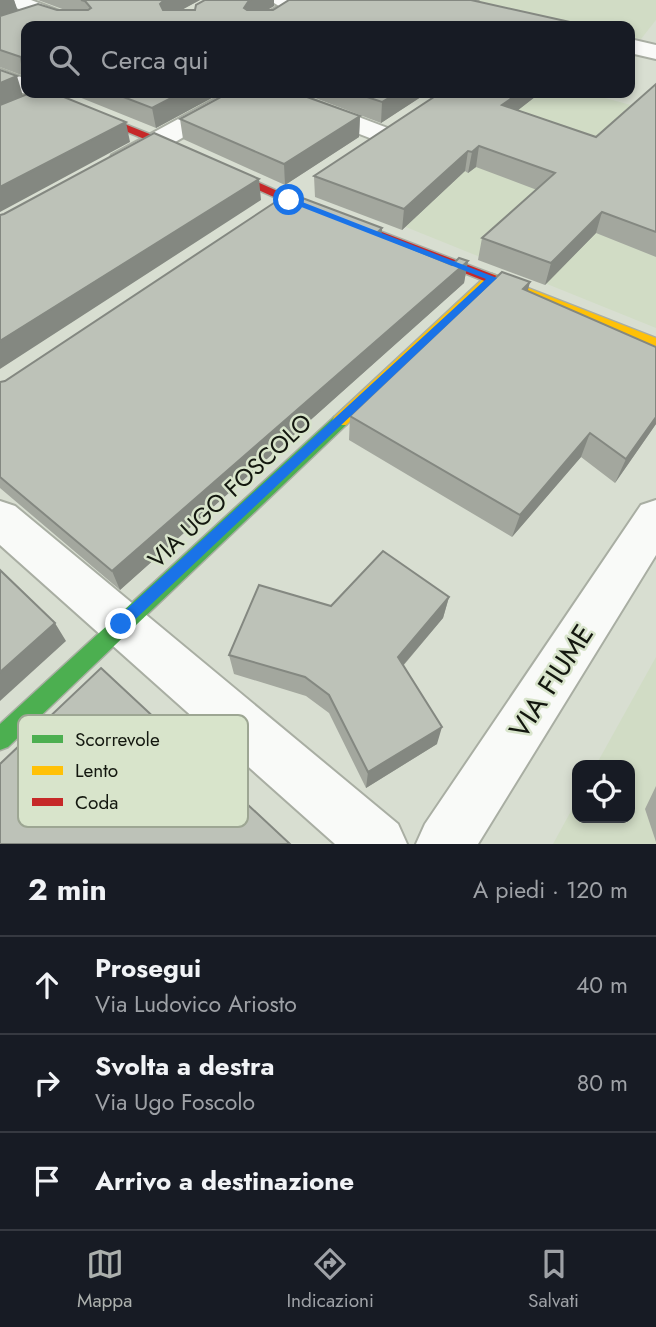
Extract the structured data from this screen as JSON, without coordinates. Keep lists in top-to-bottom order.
{
  "streets": {
    "street": ["VIA UGO FOSCOLO", "VIA FIUME"]
  },
  "legend": ["Scorrevole", "Lento", "Coda"],
  "page": {
    "search": "Cerca qui",
    "heading": ["2 min", "A piedi · 120 m"],
    "list": [
      ["Prosegui", "Via Ludovico Ariosto", "40 m"],
      ["Svolta a destra", "Via Ugo Foscolo", "80 m"],
      "Arrivo a destinazione"
    ],
    "nav": ["Mappa", "Indicazioni", "Salvati"]
  }
}
